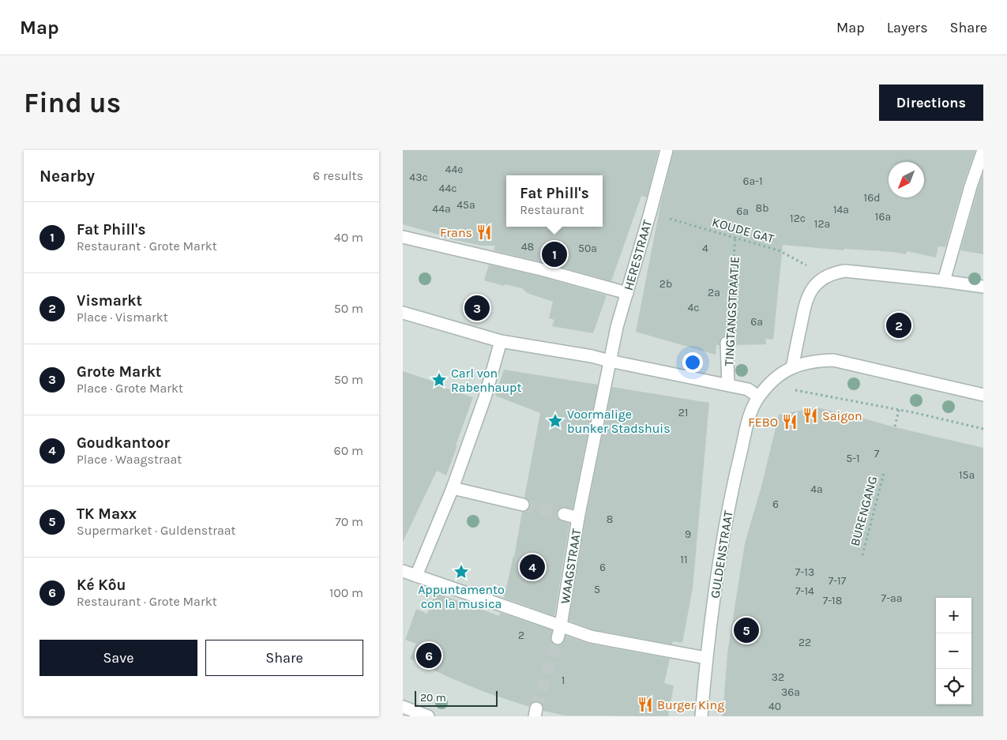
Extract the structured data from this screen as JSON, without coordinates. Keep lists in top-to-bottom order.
{
  "streets": {
    "street": [
      "HERESTRAAT",
      "TINGTANGSTRAATJE",
      "GULDENSTRAAT",
      "WAAGSTRAAT"
    ],
    "path": ["KOUDE GAT", "BURENGANG"]
  },
  "crossings": [
    ["KOUDE GAT", "HERESTRAAT"],
    ["KOUDE GAT", "TINGTANGSTRAATJE"],
    ["HERESTRAAT", "WAAGSTRAAT"]
  ],
  "places": {
    "restaurant": [
      "Frans",
      "Saigon",
      "FEBO",
      "Burger King"
    ],
    "place": ["Carl von Rabenhaupt", "Voormalige bunker Stadshuis", "Appuntamento con la musica"]
  },
  "house_numbers": [
    "44e",
    "43c",
    "6a-1",
    "44c",
    "16d",
    "45a",
    "8b",
    "44a",
    "14a",
    "6a",
    "16a",
    "12c",
    "12a",
    "48",
    "50a",
    "4",
    "2b",
    "2a",
    "4c",
    "6a",
    "21",
    "7",
    "5-1",
    "15a",
    "4a",
    "6",
    "8",
    "9",
    "11",
    "6",
    "7-13",
    "7-17",
    "5",
    "7-14",
    "7-aa",
    "7-18",
    "2",
    "22",
    "32",
    "1",
    "36a",
    "40"
  ],
  "scale_bar": "20 m",
  "north": "bottom left",
  "page": {
    "header": "Map",
    "nav": ["Map", "Layers", "Share"],
    "buttons": [
      "Directions",
      ["Save", "Share"]
    ],
    "title": "Find us",
    "heading": ["Nearby", "6 results"],
    "popup": ["Fat Phill's", "Restaurant"],
    "list": [
      {
        "mark": "1",
        "name": "Fat Phill's",
        "note": "Restaurant · Grote Markt",
        "value": "40 m"
      },
      {
        "mark": "2",
        "name": "Vismarkt",
        "note": "Place · Vismarkt",
        "value": "50 m"
      },
      {
        "mark": "3",
        "name": "Grote Markt",
        "note": "Place · Grote Markt",
        "value": "50 m"
      },
      {
        "mark": "4",
        "name": "Goudkantoor",
        "note": "Place · Waagstraat",
        "value": "60 m"
      },
      {
        "mark": "5",
        "name": "TK Maxx",
        "note": "Supermarket · Guldenstraat",
        "value": "70 m"
      },
      {
        "mark": "6",
        "name": "Ké Kôu",
        "note": "Restaurant · Grote Markt",
        "value": "100 m"
      }
    ],
    "pins": [
      "1",
      "3",
      "2",
      "4",
      "5",
      "6"
    ],
    "map_buttons": ["+", "−"],
    "scale": "20 m"
  }
}
